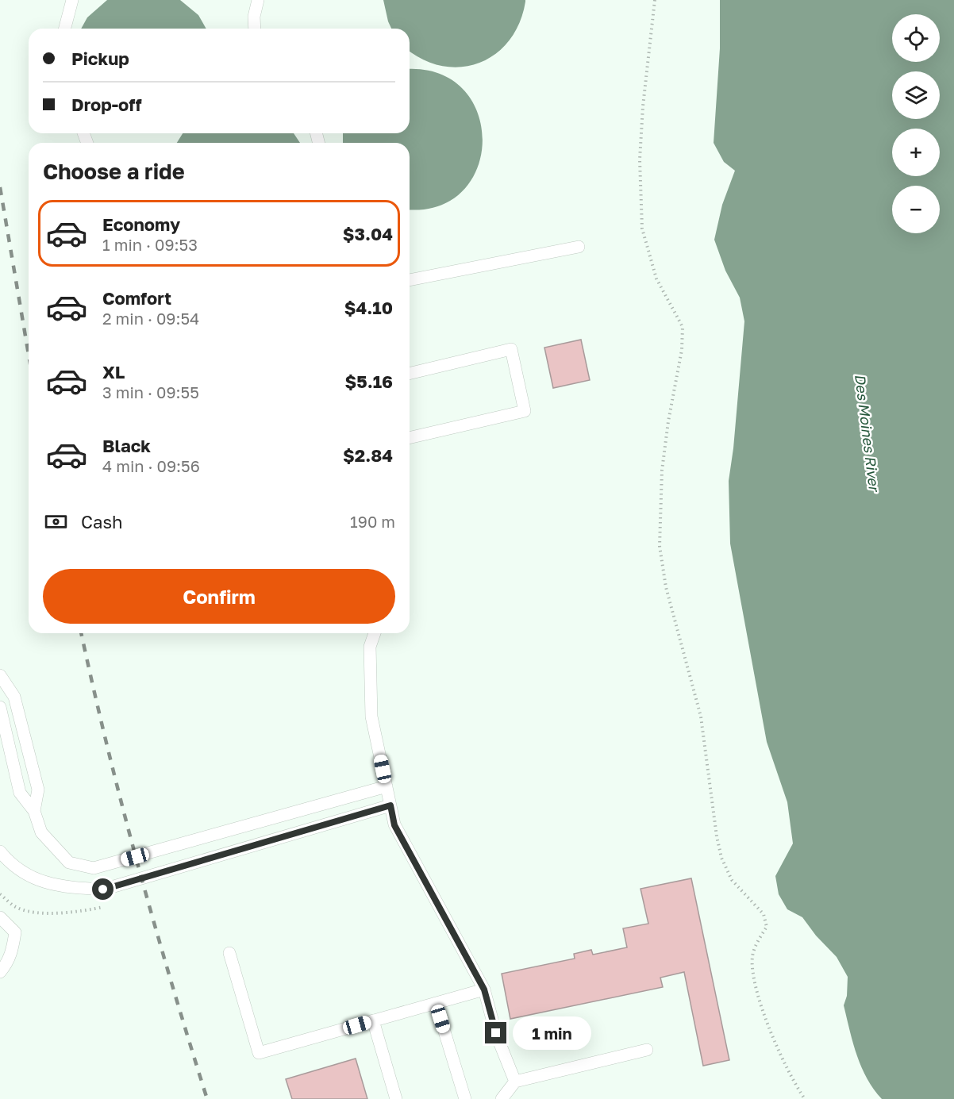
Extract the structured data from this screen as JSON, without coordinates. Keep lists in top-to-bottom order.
{
  "water": ["Des Moines River"],
  "page": {
    "map_buttons": ["+", "−"],
    "banner": ["Pickup", "Drop-off"],
    "heading": "Choose a ride",
    "list": [
      {
        "name": "Economy",
        "note": "1 min · 09:53",
        "value": "$3.04"
      },
      {
        "name": "Comfort",
        "note": "2 min · 09:54",
        "value": "$4.10"
      },
      {
        "name": "XL",
        "note": "3 min · 09:55",
        "value": "$5.16"
      },
      {
        "name": "Black",
        "note": "4 min · 09:56",
        "value": "$2.84"
      }
    ],
    "pay": ["Cash", "190 m"],
    "buttons": "Confirm",
    "bubble": "1 min"
  }
}
